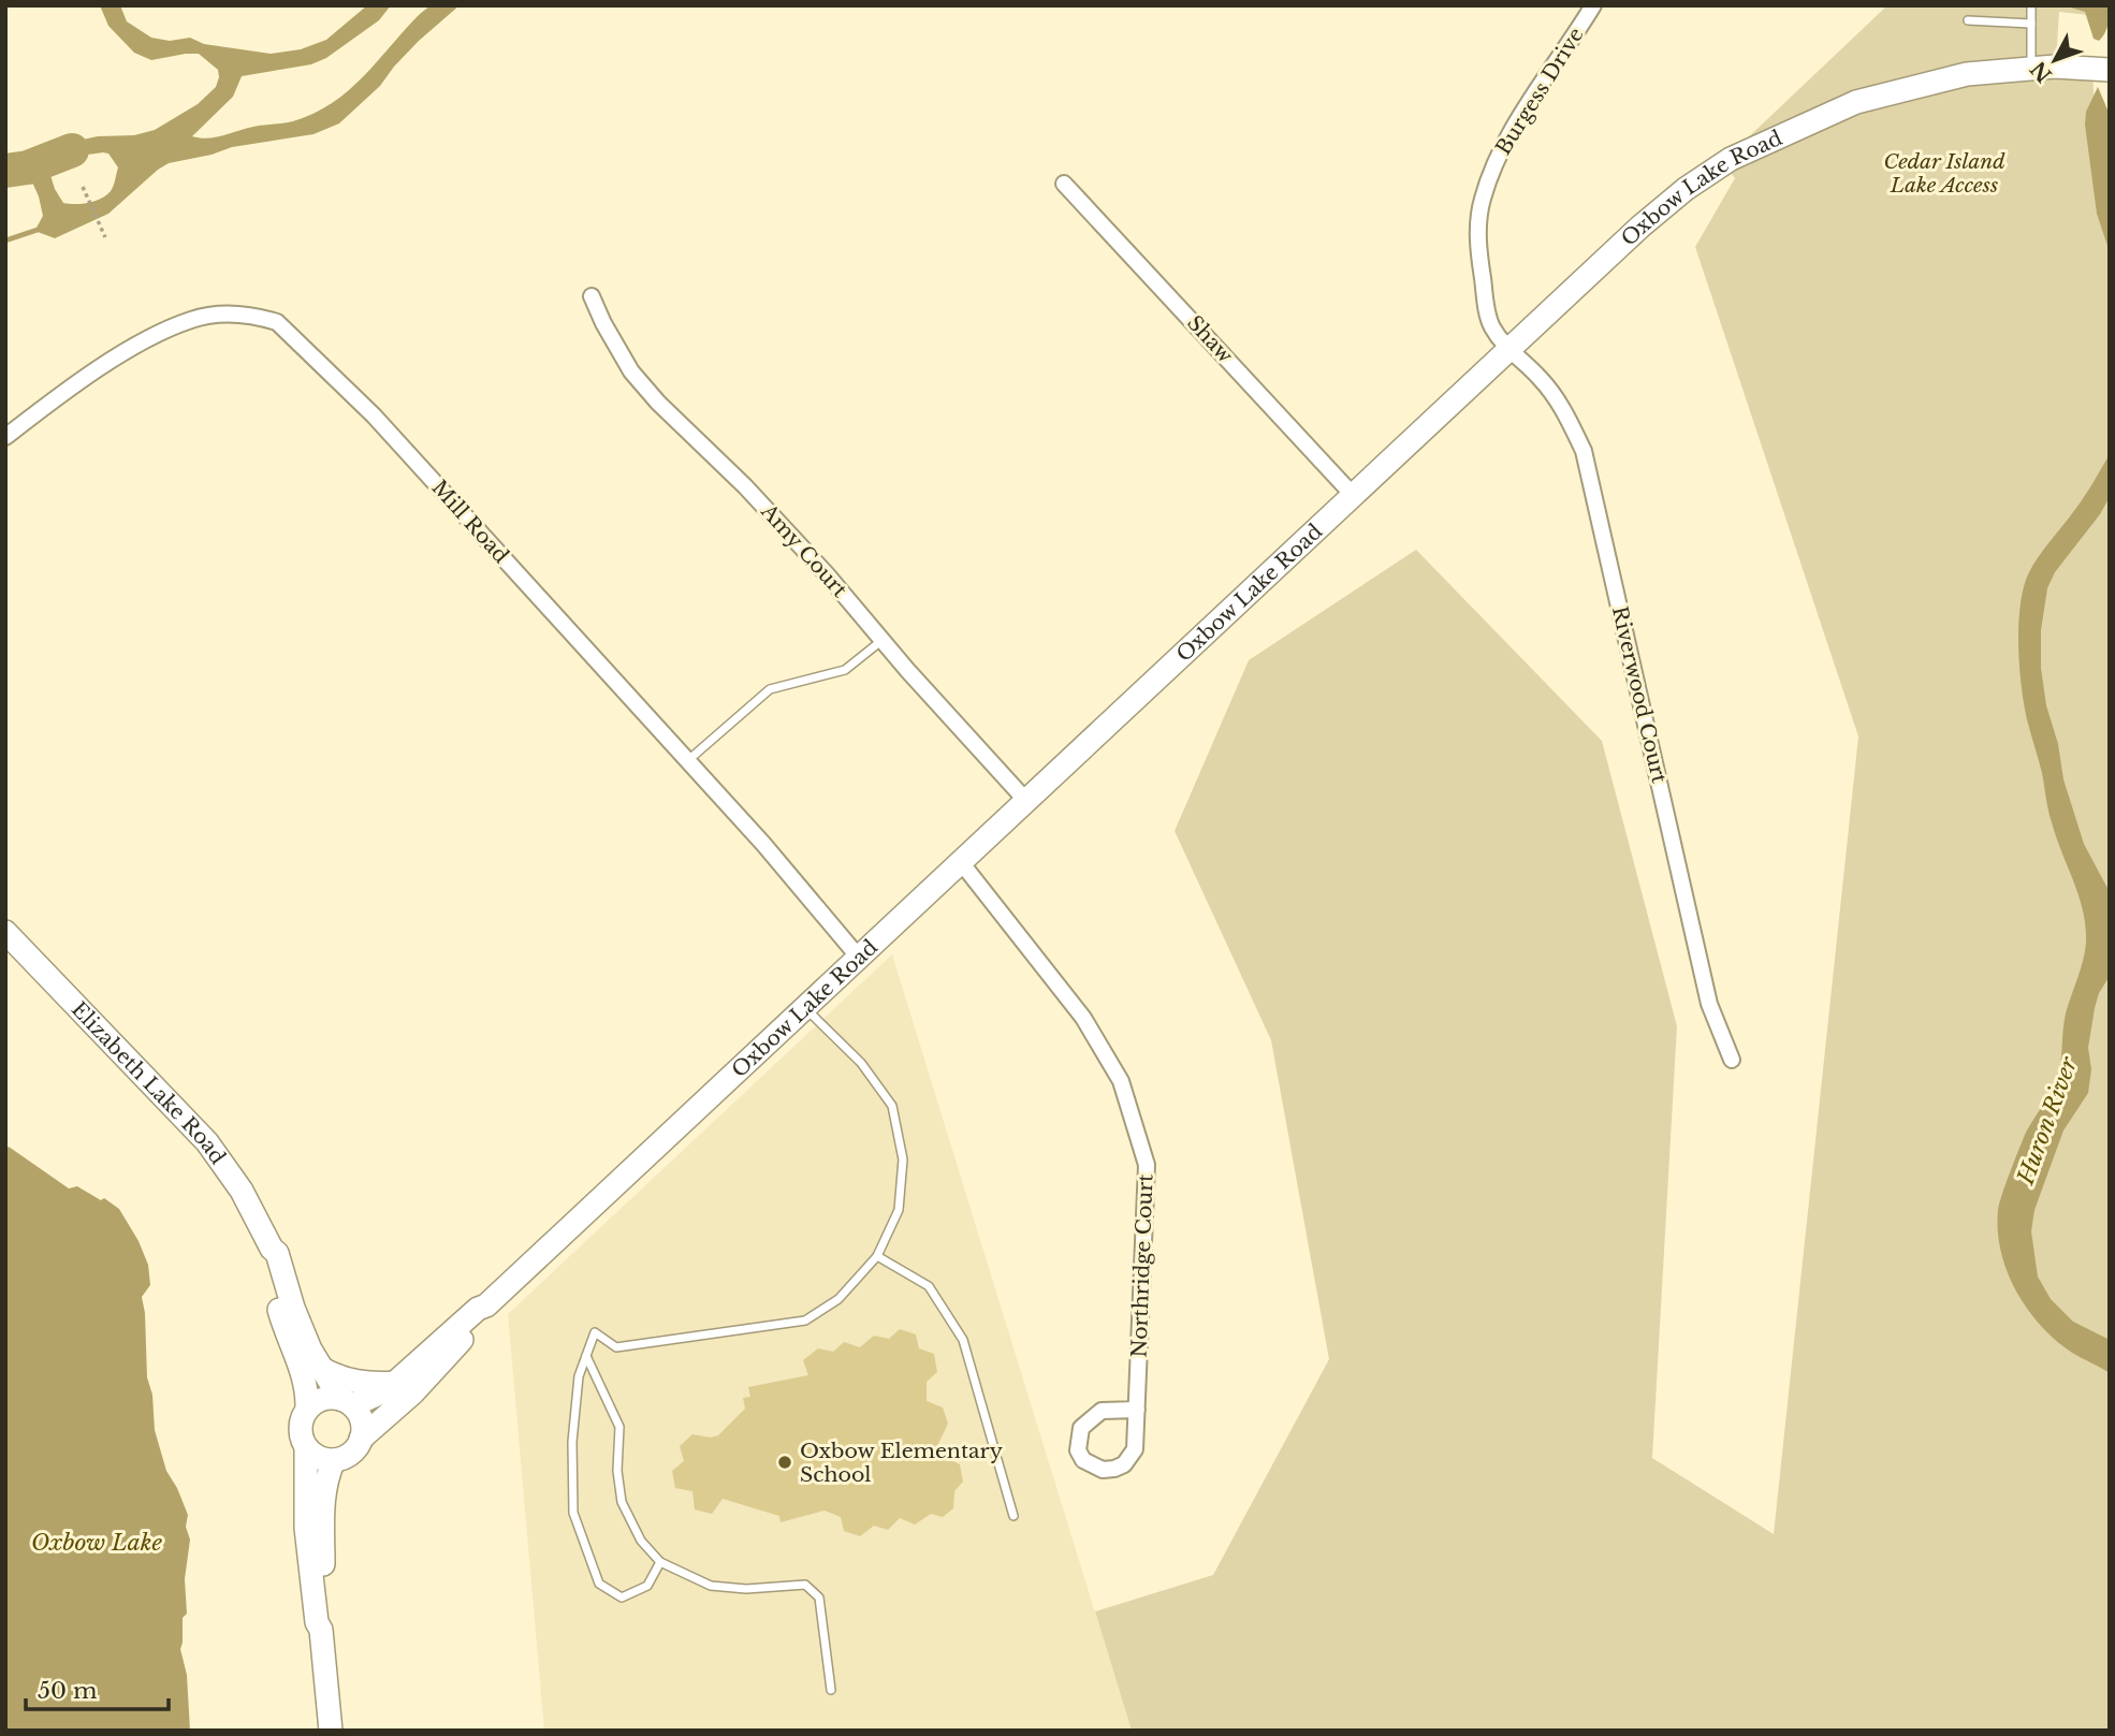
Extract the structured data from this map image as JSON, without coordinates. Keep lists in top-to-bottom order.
{
  "streets": {
    "street": [
      "Burgess Drive",
      "Oxbow Lake Road",
      "Shaw",
      "Mill Road",
      "Amy Court",
      "Riverwood Court",
      "Elizabeth Lake Road",
      "Northridge Court"
    ]
  },
  "crossings": [
    ["Burgess Drive", "Oxbow Lake Road"],
    ["Burgess Drive", "Riverwood Court"],
    ["Oxbow Lake Road", "Shaw"],
    ["Oxbow Lake Road", "Mill Road"],
    ["Oxbow Lake Road", "Amy Court"],
    ["Oxbow Lake Road", "Riverwood Court"],
    ["Oxbow Lake Road", "Elizabeth Lake Road"],
    ["Oxbow Lake Road", "Northridge Court"]
  ],
  "water": ["Huron River", "Oxbow Lake"],
  "parks": ["Cedar Island Lake Access"],
  "places": ["Oxbow Elementary School"],
  "scale_bar": "50 m",
  "north": "bottom left"
}
